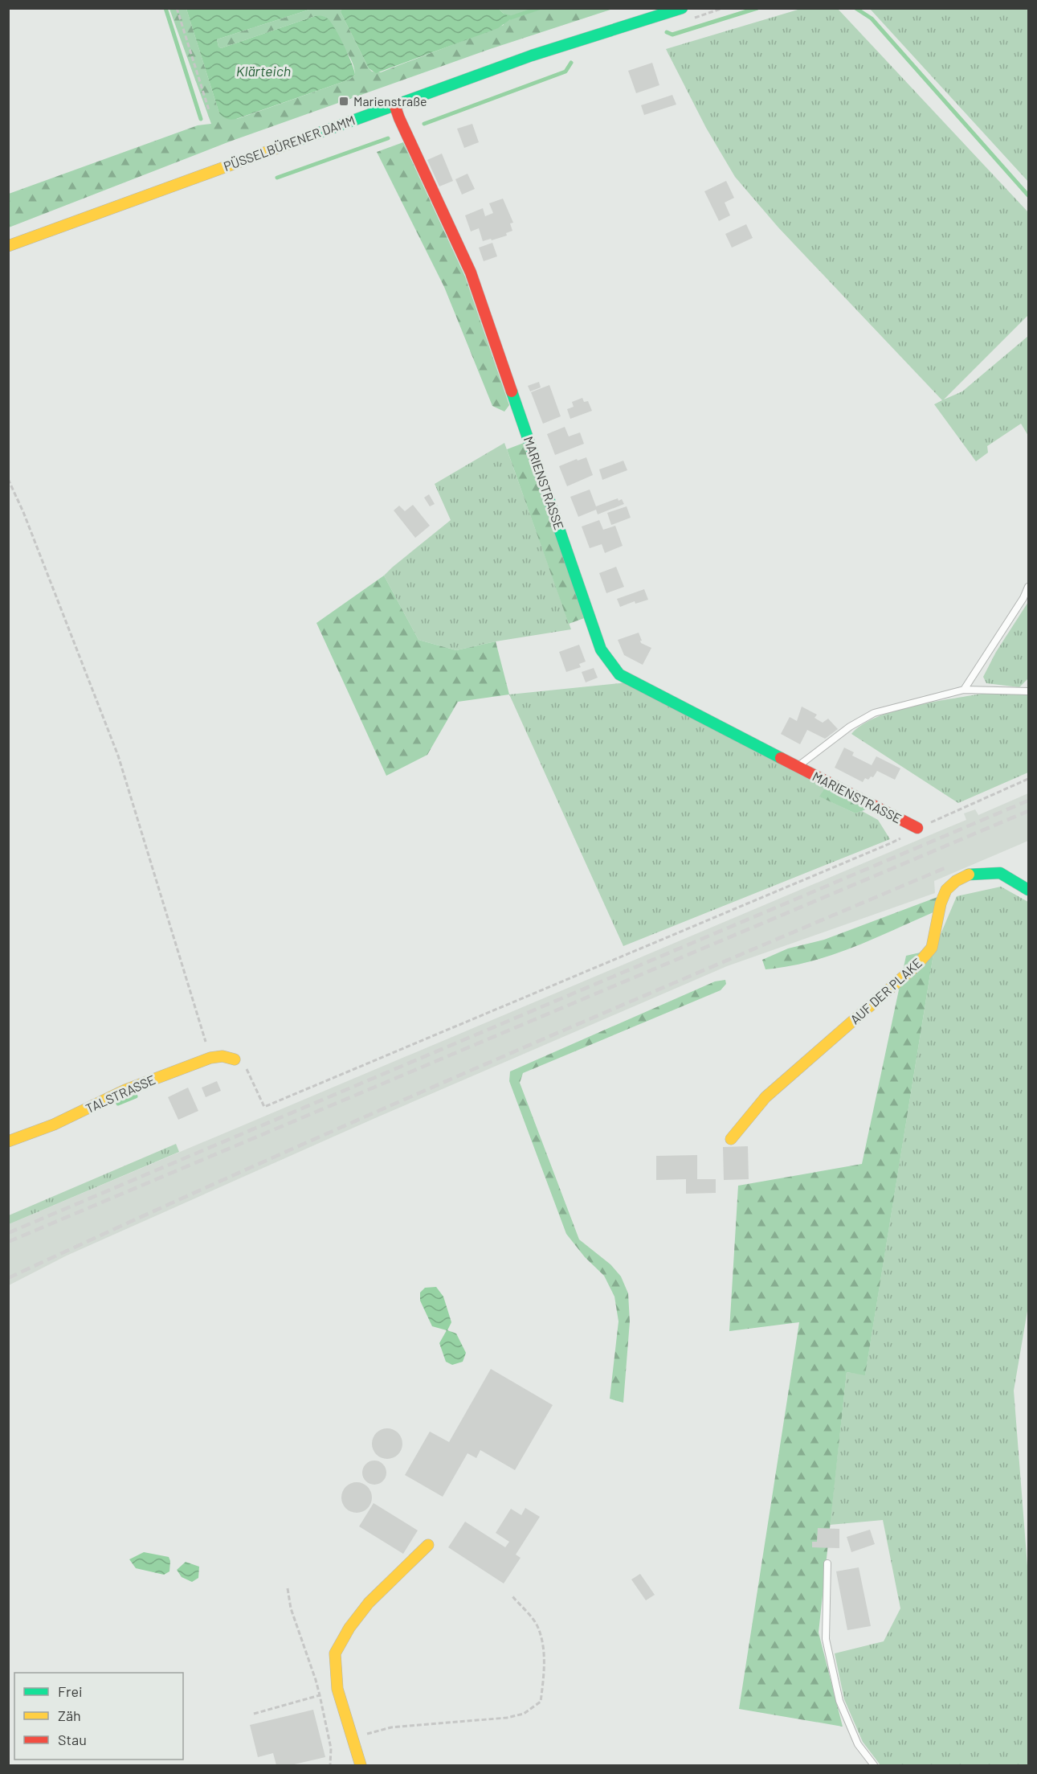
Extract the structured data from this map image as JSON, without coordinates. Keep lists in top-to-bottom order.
{
  "streets": {
    "street": [
      "PÜSSELBÜRENER DAMM",
      "MARIENSTRASSE",
      "AUF DER PLAKE",
      "TALSTRASSE"
    ]
  },
  "crossings": [
    ["PÜSSELBÜRENER DAMM", "MARIENSTRASSE"]
  ],
  "water": ["Klärteich"],
  "places": {
    "transit": ["Marienstraße"]
  },
  "legend": ["Frei", "Zäh", "Stau"]
}
